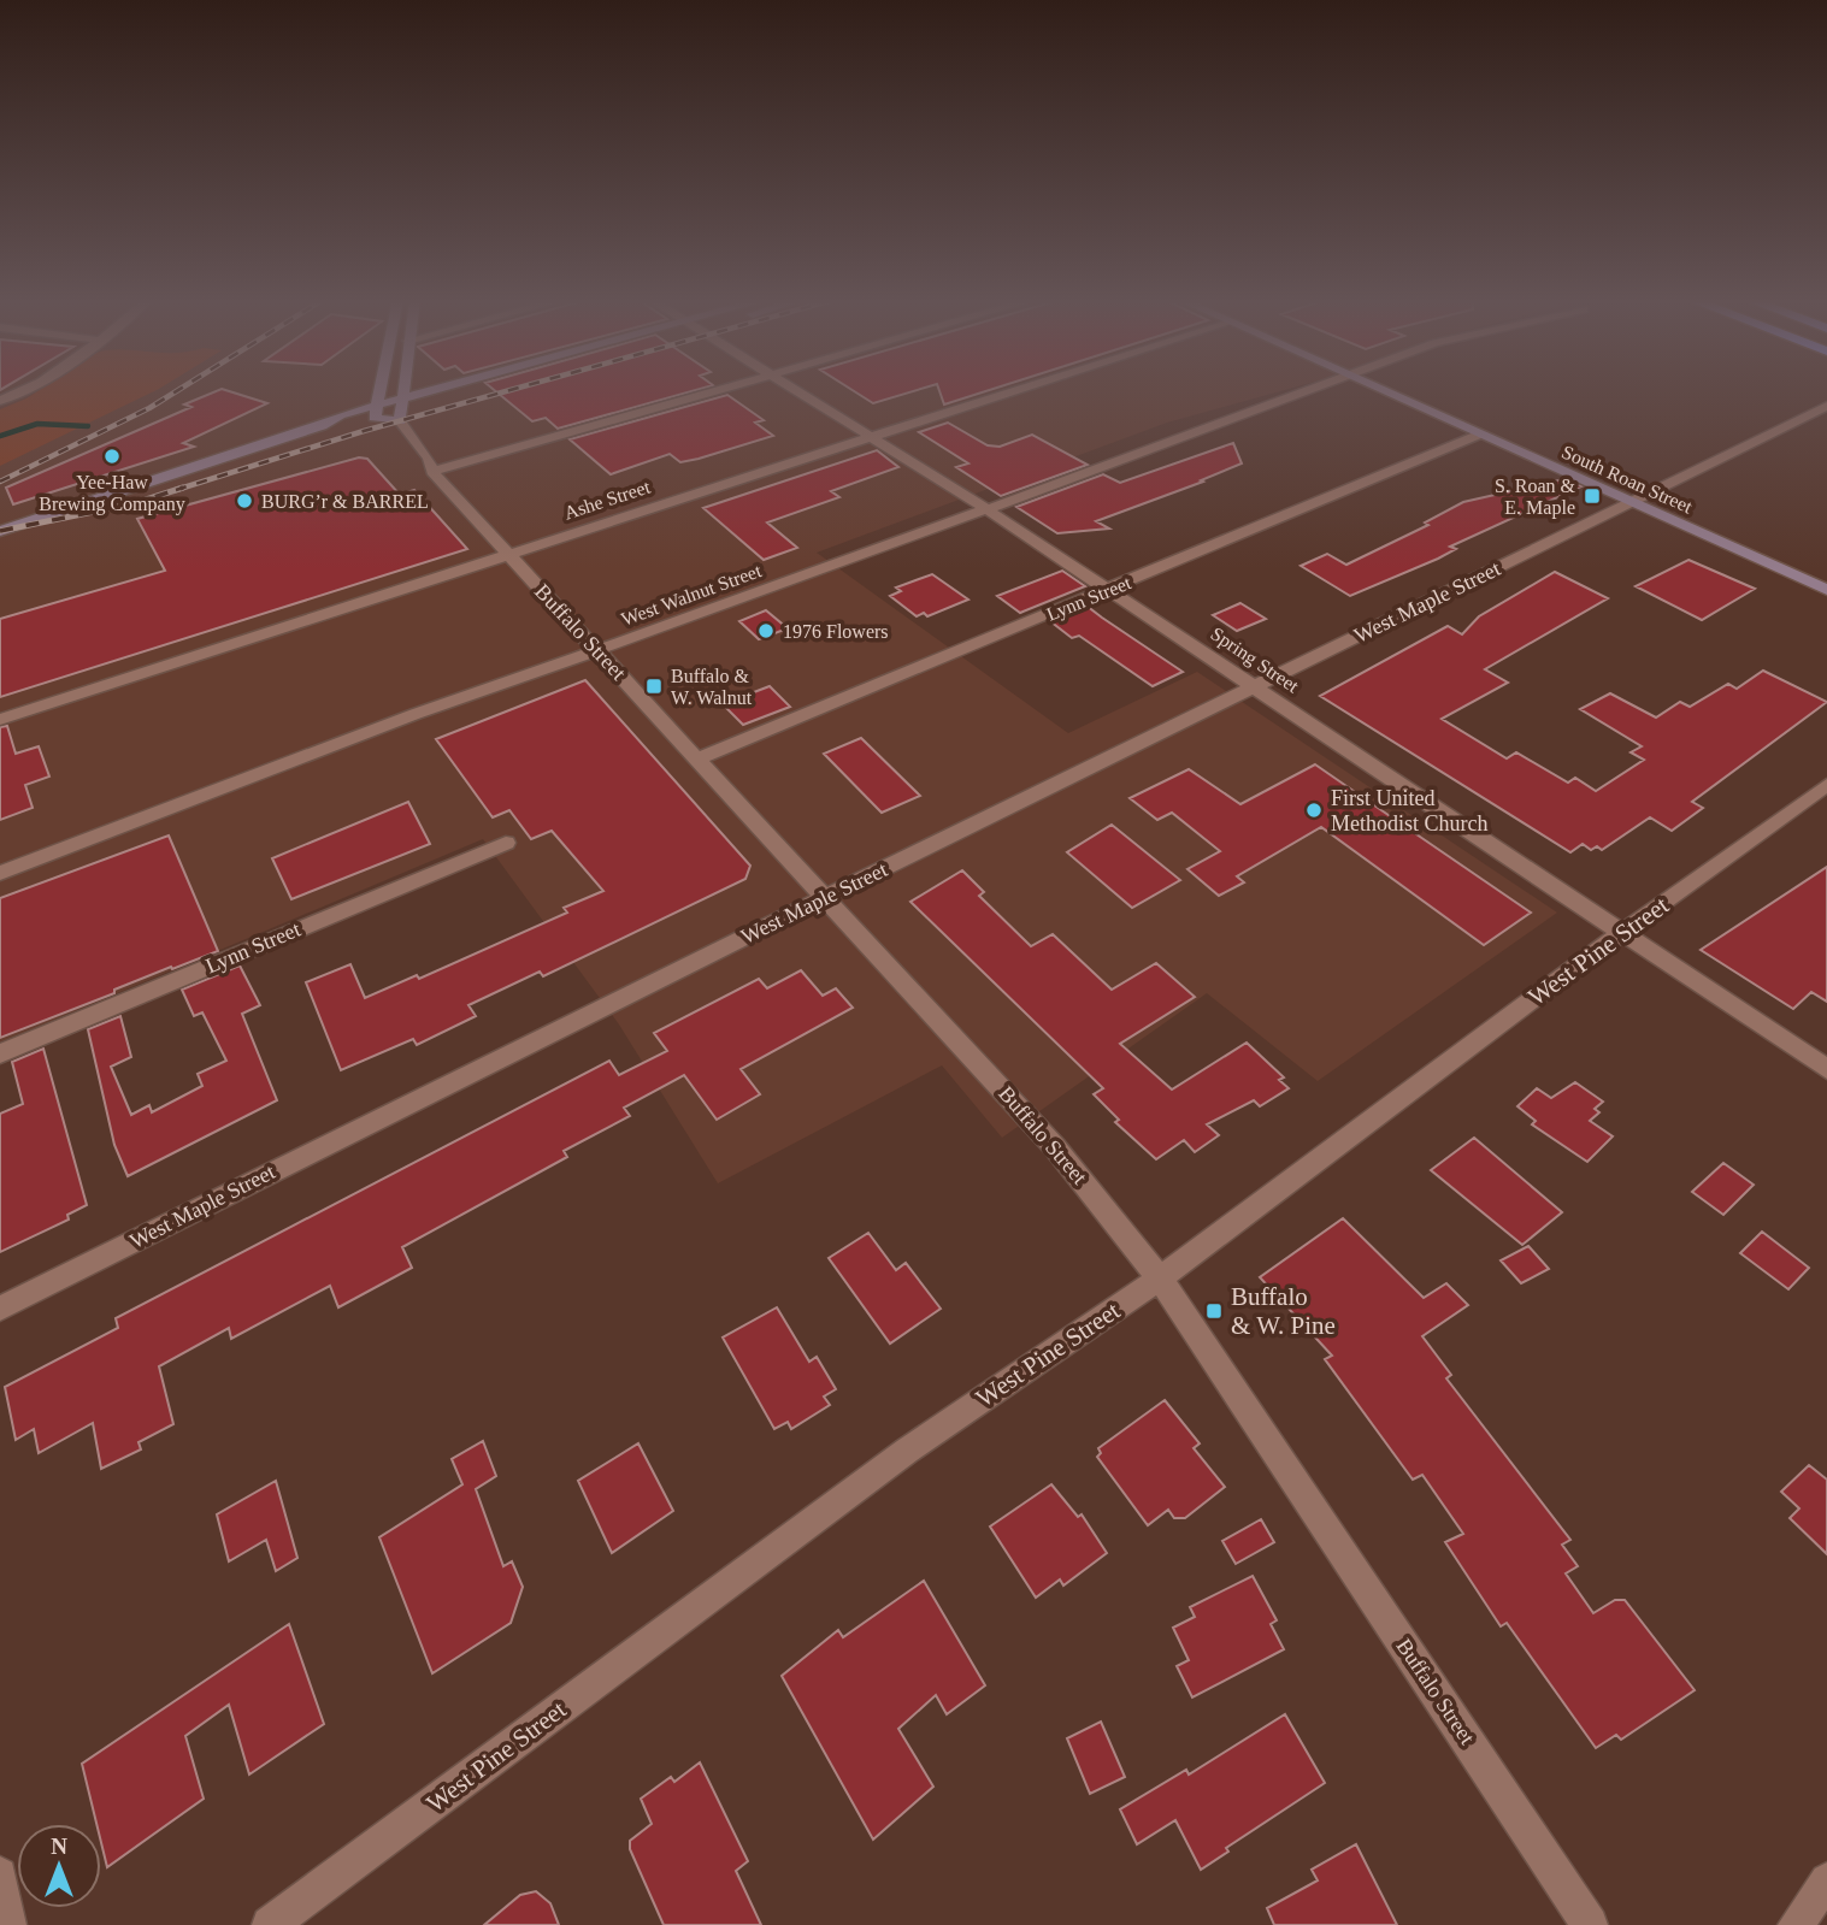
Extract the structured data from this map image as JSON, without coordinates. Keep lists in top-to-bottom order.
{
  "streets": {
    "main road": ["South Roan Street"],
    "street": [
      "Ashe Street",
      "West Walnut Street",
      "Lynn Street",
      "West Maple Street",
      "Buffalo Street",
      "Spring Street",
      "West Pine Street"
    ]
  },
  "crossings": [
    ["South Roan Street", "Lynn Street"],
    ["South Roan Street", "West Maple Street"],
    ["Ashe Street", "Buffalo Street"],
    ["Ashe Street", "Spring Street"],
    ["West Walnut Street", "Buffalo Street"],
    ["West Walnut Street", "Spring Street"],
    ["Lynn Street", "Buffalo Street"],
    ["Lynn Street", "Spring Street"],
    ["West Maple Street", "Buffalo Street"],
    ["West Maple Street", "Spring Street"],
    ["Buffalo Street", "West Pine Street"],
    ["Spring Street", "West Pine Street"]
  ],
  "places": {
    "other": [
      "Yee-Haw Brewing Company",
      "BURG’r & BARREL",
      "1976 Flowers",
      "First United Methodist Church"
    ],
    "transit": ["S. Roan & E. Maple", "Buffalo & W. Walnut", "Buffalo & W. Pine"]
  },
  "north": "top"
}
